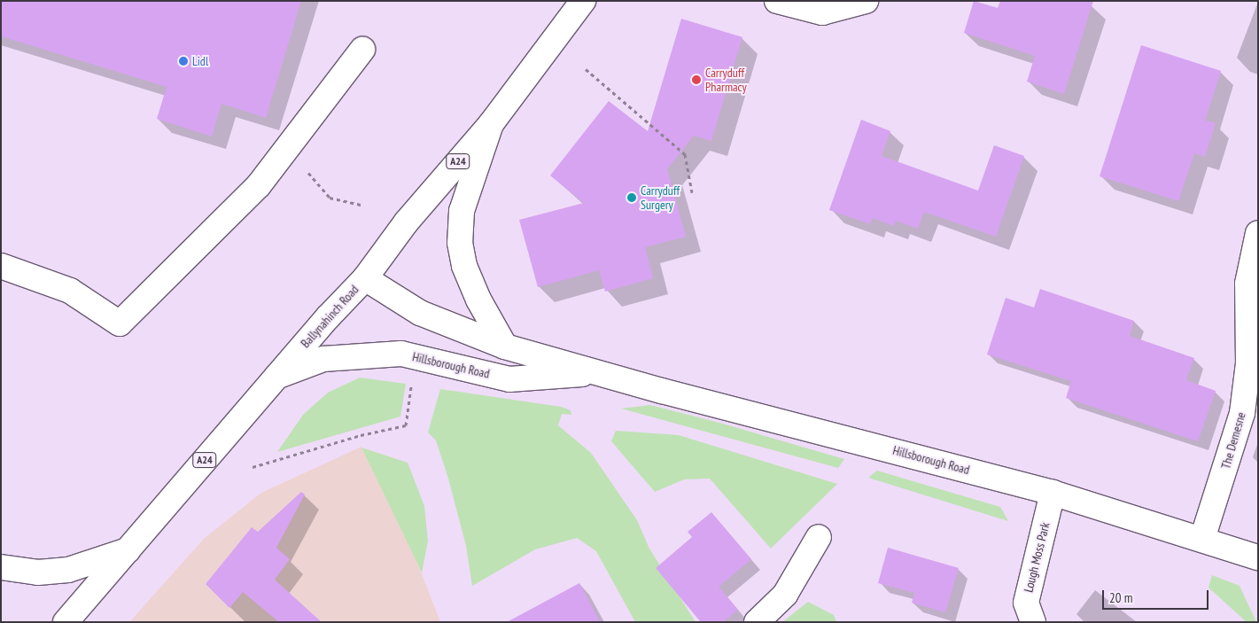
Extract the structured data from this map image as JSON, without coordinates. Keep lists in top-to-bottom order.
{
  "streets": {
    "main road": [
      "A24",
      "Ballynahinch Road",
      "Hillsborough Road",
      "The Demesne",
      "Lough Moss Park"
    ]
  },
  "crossings": [
    ["Ballynahinch Road", "Hillsborough Road"],
    ["Hillsborough Road", "The Demesne"],
    ["Hillsborough Road", "Lough Moss Park"]
  ],
  "places": ["Lidl", "Carryduff Pharmacy", "Carryduff Surgery"],
  "scale_bar": "20 m"
}
